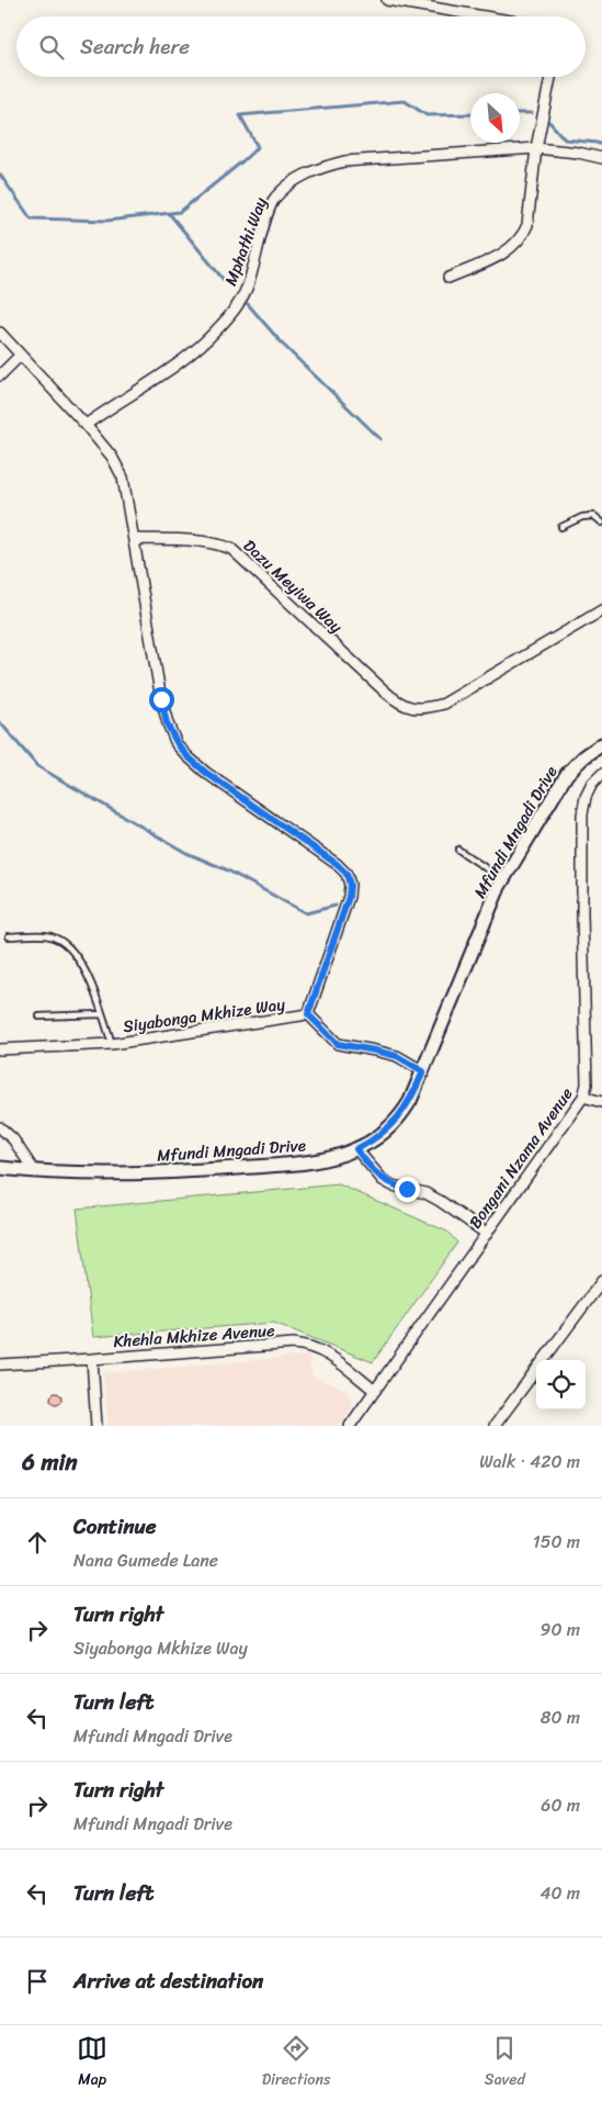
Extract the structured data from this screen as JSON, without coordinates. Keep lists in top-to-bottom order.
{
  "streets": {
    "street": [
      "Mphathi Way",
      "Dazu Meyiwa Way",
      "Mfundi Mngadi Drive",
      "Siyabonga Mkhize Way",
      "Bongani Nzama Avenue",
      "Khehla Mkhize Avenue"
    ]
  },
  "crossings": [
    ["Dazu Meyiwa Way", "Siyabonga Mkhize Way"],
    ["Bongani Nzama Avenue", "Khehla Mkhize Avenue"]
  ],
  "north": "bottom right",
  "page": {
    "search": "Search here",
    "heading": ["6 min", "Walk · 420 m"],
    "list": [
      ["Continue", "Nana Gumede Lane", "150 m"],
      ["Turn right", "Siyabonga Mkhize Way", "90 m"],
      ["Turn left", "Mfundi Mngadi Drive", "80 m"],
      ["Turn right", "Mfundi Mngadi Drive", "60 m"],
      ["Turn left", "40 m"],
      "Arrive at destination"
    ],
    "nav": ["Map", "Directions", "Saved"]
  }
}
